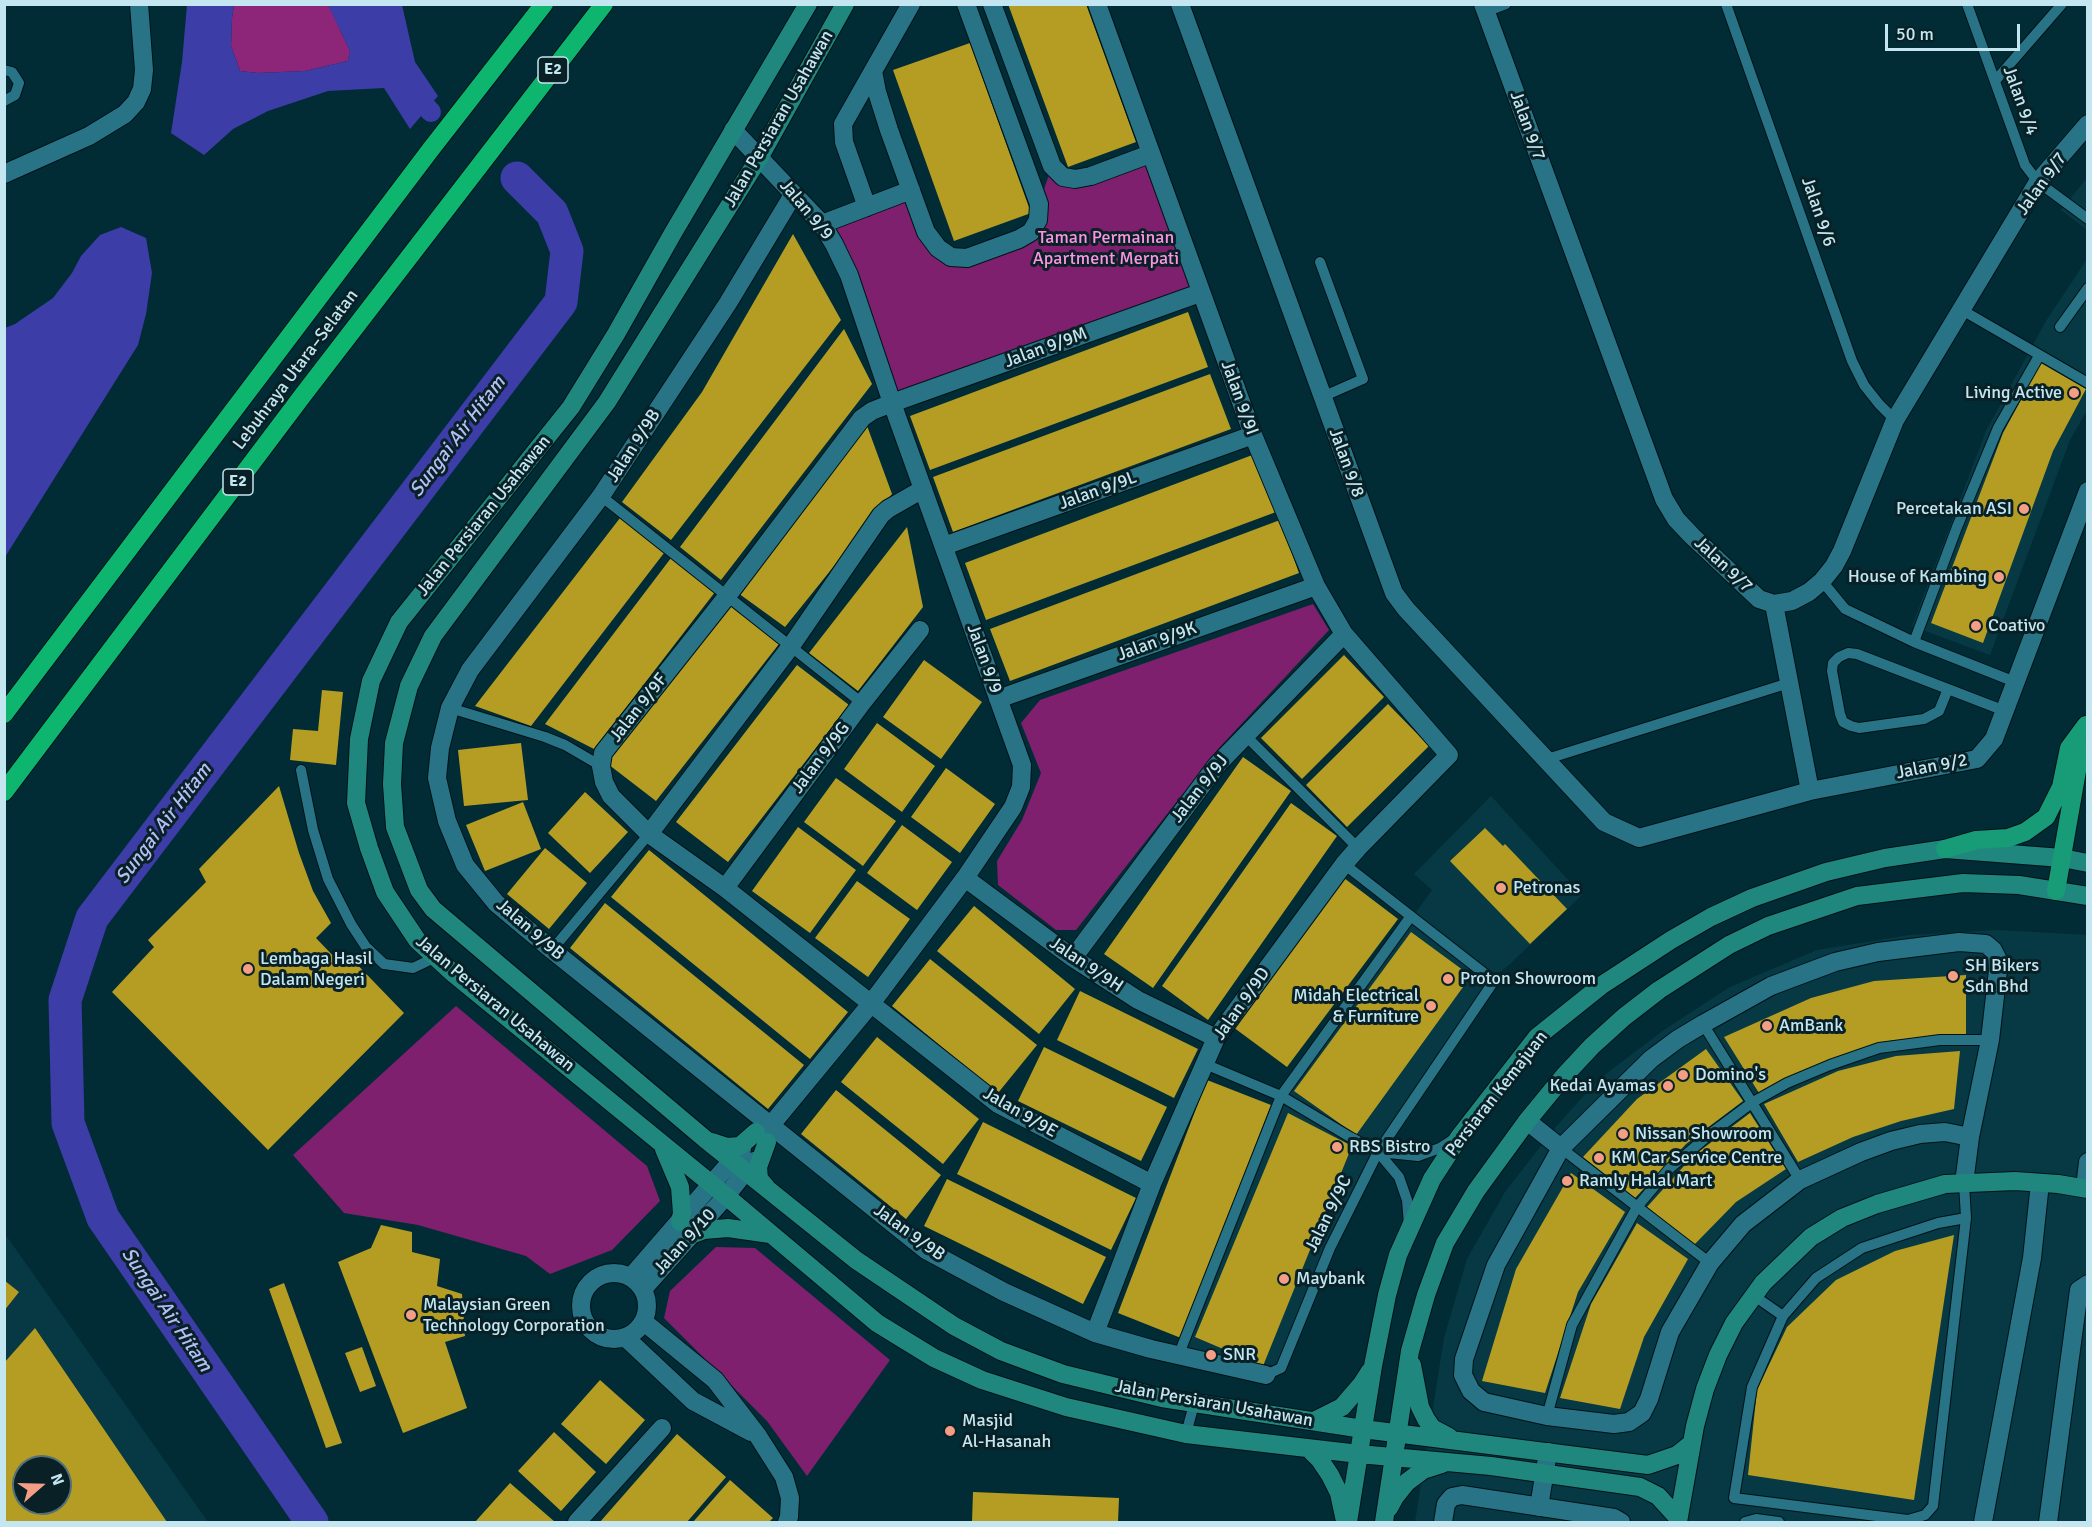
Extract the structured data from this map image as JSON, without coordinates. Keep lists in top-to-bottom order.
{
  "streets": {
    "highway": ["E2", "Lebuhraya Utara–Selatan"],
    "street": [
      "Jalan Persiaran Usahawan",
      "Jalan 9/7",
      "Jalan 9/9",
      "Jalan 9/9M",
      "Jalan 9/9I",
      "Jalan 9/9B",
      "Jalan 9/8",
      "Jalan 9/9L",
      "Jalan 9/9K",
      "Jalan 9/9F",
      "Jalan 9/9G",
      "Jalan 9/2",
      "Jalan 9/9J",
      "Jalan 9/9H",
      "Jalan 9/9D",
      "Persiaran Kemajuan",
      "Jalan 9/9E",
      "Jalan 9/10"
    ],
    "lane": ["Jalan 9/4", "Jalan 9/6", "Jalan 9/9C"]
  },
  "crossings": [
    ["Jalan 9/4", "Jalan 9/7"],
    ["Jalan Persiaran Usahawan", "Jalan 9/9"],
    ["Jalan Persiaran Usahawan", "Persiaran Kemajuan"],
    ["Jalan Persiaran Usahawan", "Jalan 9/10"],
    ["Jalan 9/7", "Jalan 9/6"],
    ["Jalan 9/9", "Jalan 9/9M"],
    ["Jalan 9/9", "Jalan 9/9B"],
    ["Jalan 9/9", "Jalan 9/9L"],
    ["Jalan 9/9", "Jalan 9/9K"],
    ["Jalan 9/9", "Jalan 9/9F"],
    ["Jalan 9/9", "Jalan 9/9H"],
    ["Jalan 9/9", "Jalan 9/9E"],
    ["Jalan 9/9", "Jalan 9/10"],
    ["Jalan 9/9M", "Jalan 9/9I"],
    ["Jalan 9/9M", "Jalan 9/9F"],
    ["Jalan 9/9I", "Jalan 9/9L"],
    ["Jalan 9/9I", "Jalan 9/9K"],
    ["Jalan 9/9I", "Jalan 9/9J"],
    ["Jalan 9/9I", "Jalan 9/9D"],
    ["Jalan 9/9B", "Jalan 9/9D"],
    ["Jalan 9/9B", "Jalan 9/9C"],
    ["Jalan 9/8", "Jalan 9/2"],
    ["Jalan 9/9J", "Jalan 9/9H"],
    ["Jalan 9/9H", "Jalan 9/9D"],
    ["Jalan 9/9D", "Jalan 9/9E"]
  ],
  "water": ["Sungai Air Hitam"],
  "parks": ["Taman Permainan Apartment Merpati"],
  "places": [
    "Living Active",
    "Percetakan ASI",
    "House of Kambing",
    "Coativo",
    "Petronas",
    "Lembaga Hasil Dalam Negeri",
    "SH Bikers Sdn Bhd",
    "Proton Showroom",
    "Midah Electrical & Furniture",
    "AmBank",
    "Domino's",
    "Kedai Ayamas",
    "Nissan Showroom",
    "RBS Bistro",
    "KM Car Service Centre",
    "Ramly Halal Mart",
    "Maybank",
    "Malaysian Green Technology Corporation",
    "SNR",
    "Masjid Al-Hasanah"
  ],
  "scale_bar": "50 m",
  "north": "right"
}
